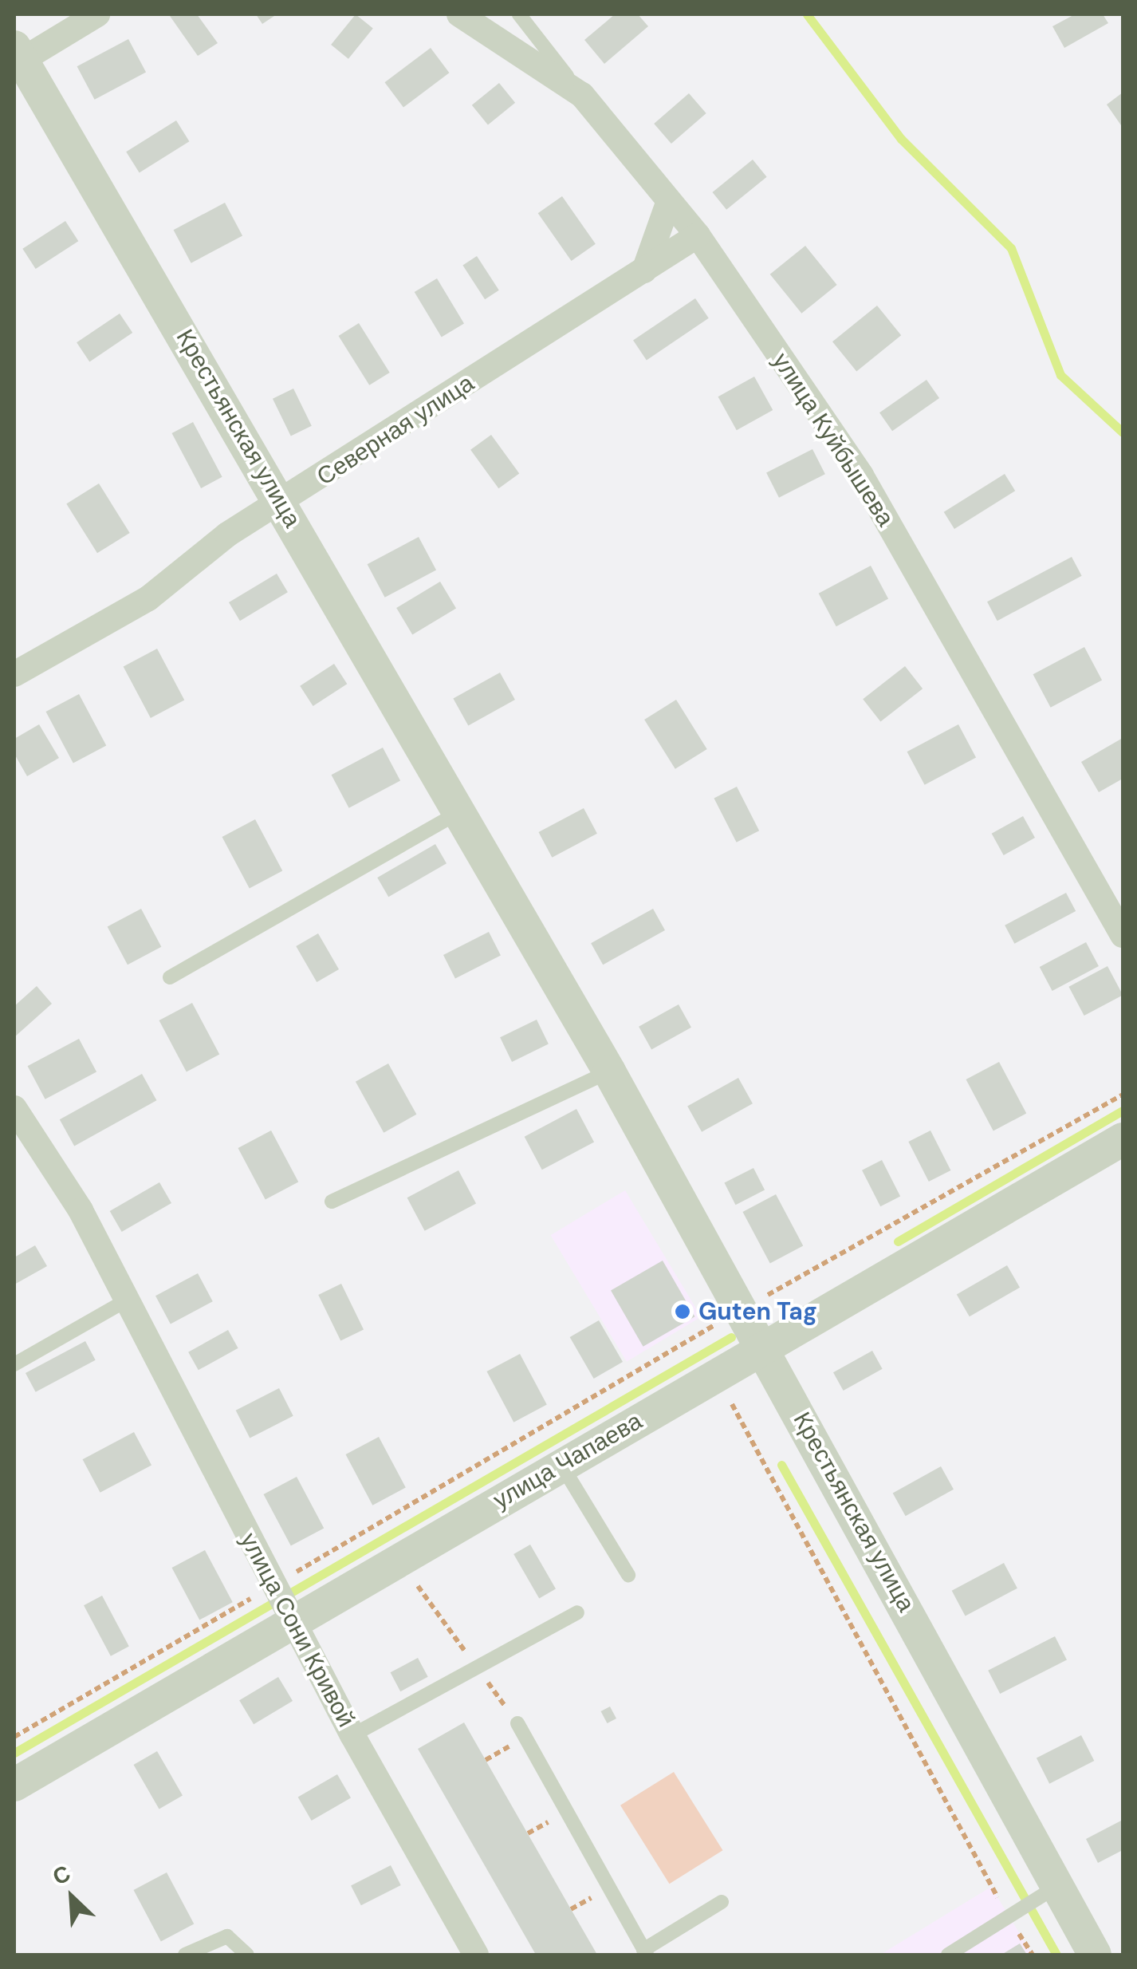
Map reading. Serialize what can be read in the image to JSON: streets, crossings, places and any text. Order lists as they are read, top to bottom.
{
  "streets": {
    "street": [
      "Крестьянская улица",
      "Северная улица",
      "улица Куйбышева",
      "улица Чапаева",
      "улица Сони Кривой"
    ]
  },
  "crossings": [
    ["Крестьянская улица", "Северная улица"],
    ["Крестьянская улица", "улица Чапаева"],
    ["Северная улица", "улица Куйбышева"],
    ["улица Чапаева", "улица Сони Кривой"]
  ],
  "places": ["Guten Tag"],
  "north": "top left"
}
